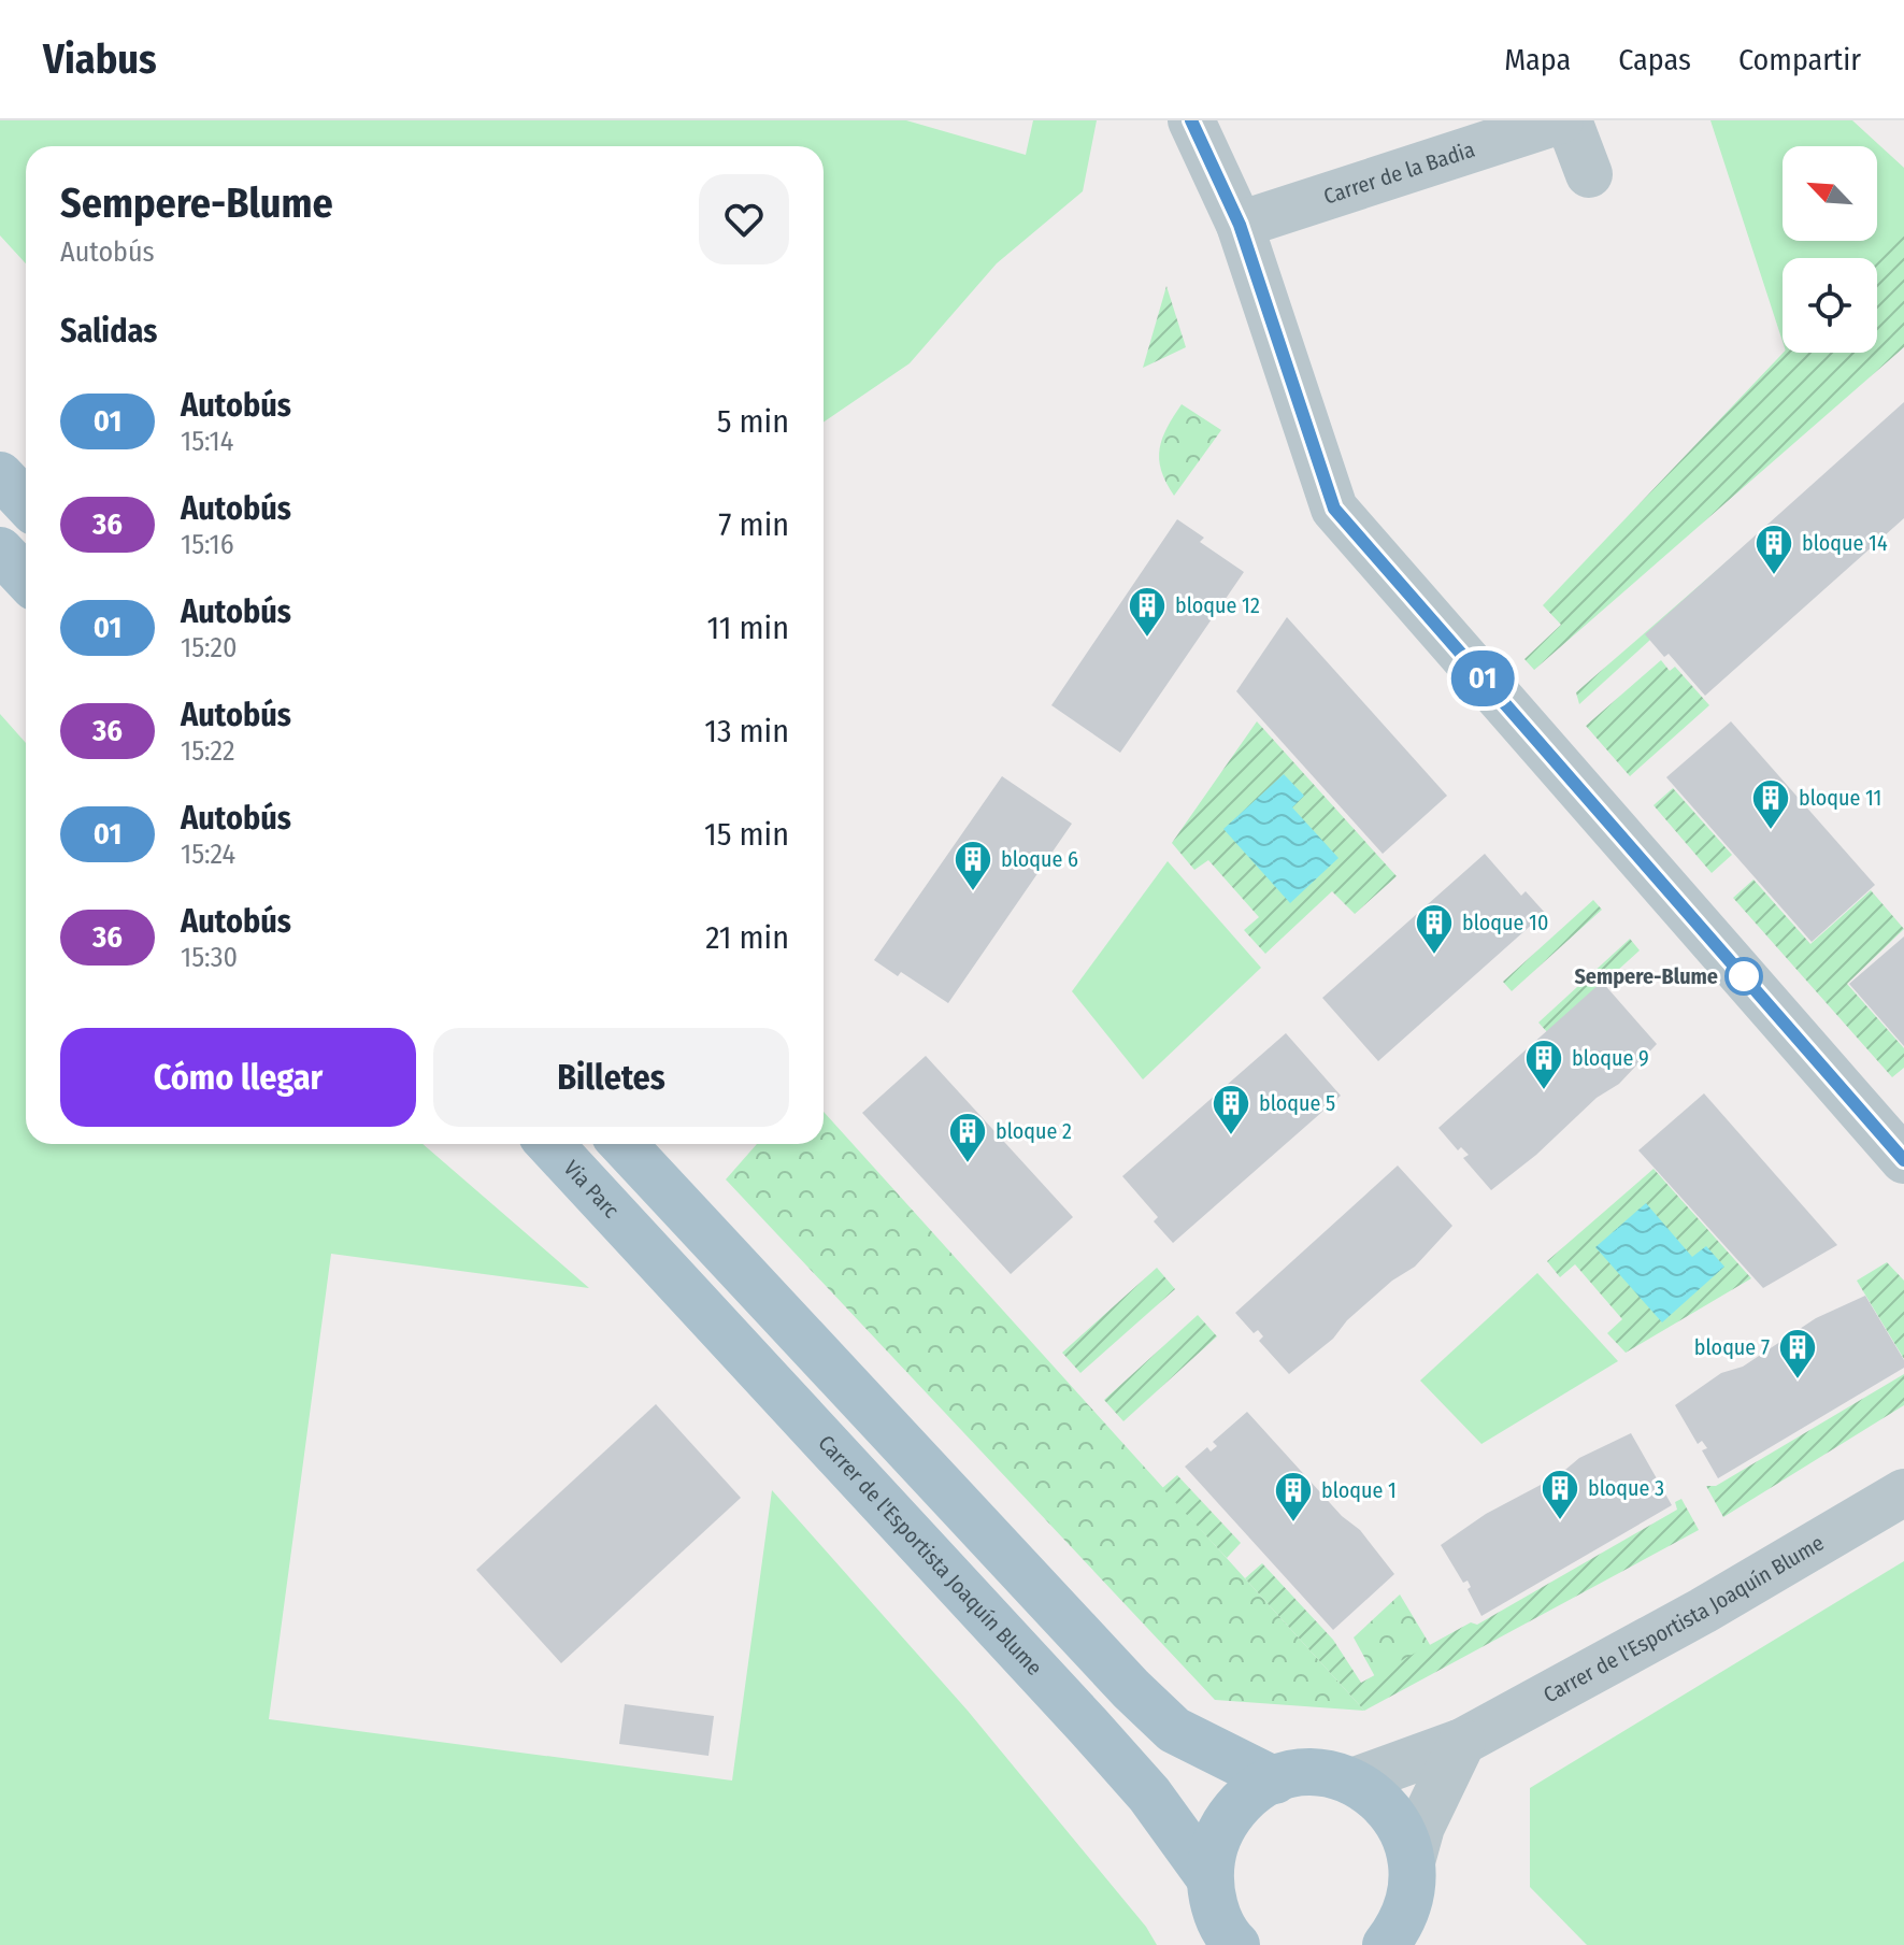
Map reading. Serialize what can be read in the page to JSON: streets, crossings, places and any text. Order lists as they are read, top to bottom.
{
  "streets": {
    "main road": ["Via Parc", "Carrer de l'Esportista Joaquín Blume"],
    "street": ["Carrer de la Badia"]
  },
  "crossings": [
    ["Via Parc", "Carrer de l'Esportista Joaquín Blume"]
  ],
  "places": {
    "building": [
      "bloque 14",
      "bloque 12",
      "bloque 11",
      "bloque 6",
      "bloque 10",
      "bloque 9",
      "bloque 5",
      "bloque 2",
      "bloque 7",
      "bloque 3",
      "bloque 1"
    ],
    "other": ["Sempere-Blume"]
  },
  "lines": ["bus line 01"],
  "north": "top left",
  "page": {
    "header": "Viabus",
    "nav": ["Mapa", "Capas", "Compartir"],
    "on_map": "01",
    "heading": [
      ["Sempere-Blume", "Autobús"],
      "Salidas"
    ],
    "list": [
      {
        "mark": "01",
        "name": "Autobús",
        "note": "15:14",
        "value": "5 min"
      },
      {
        "mark": "36",
        "name": "Autobús",
        "note": "15:16",
        "value": "7 min"
      },
      {
        "mark": "01",
        "name": "Autobús",
        "note": "15:20",
        "value": "11 min"
      },
      {
        "mark": "36",
        "name": "Autobús",
        "note": "15:22",
        "value": "13 min"
      },
      {
        "mark": "01",
        "name": "Autobús",
        "note": "15:24",
        "value": "15 min"
      },
      {
        "mark": "36",
        "name": "Autobús",
        "note": "15:30",
        "value": "21 min"
      }
    ],
    "buttons": ["Cómo llegar", "Billetes"]
  }
}
